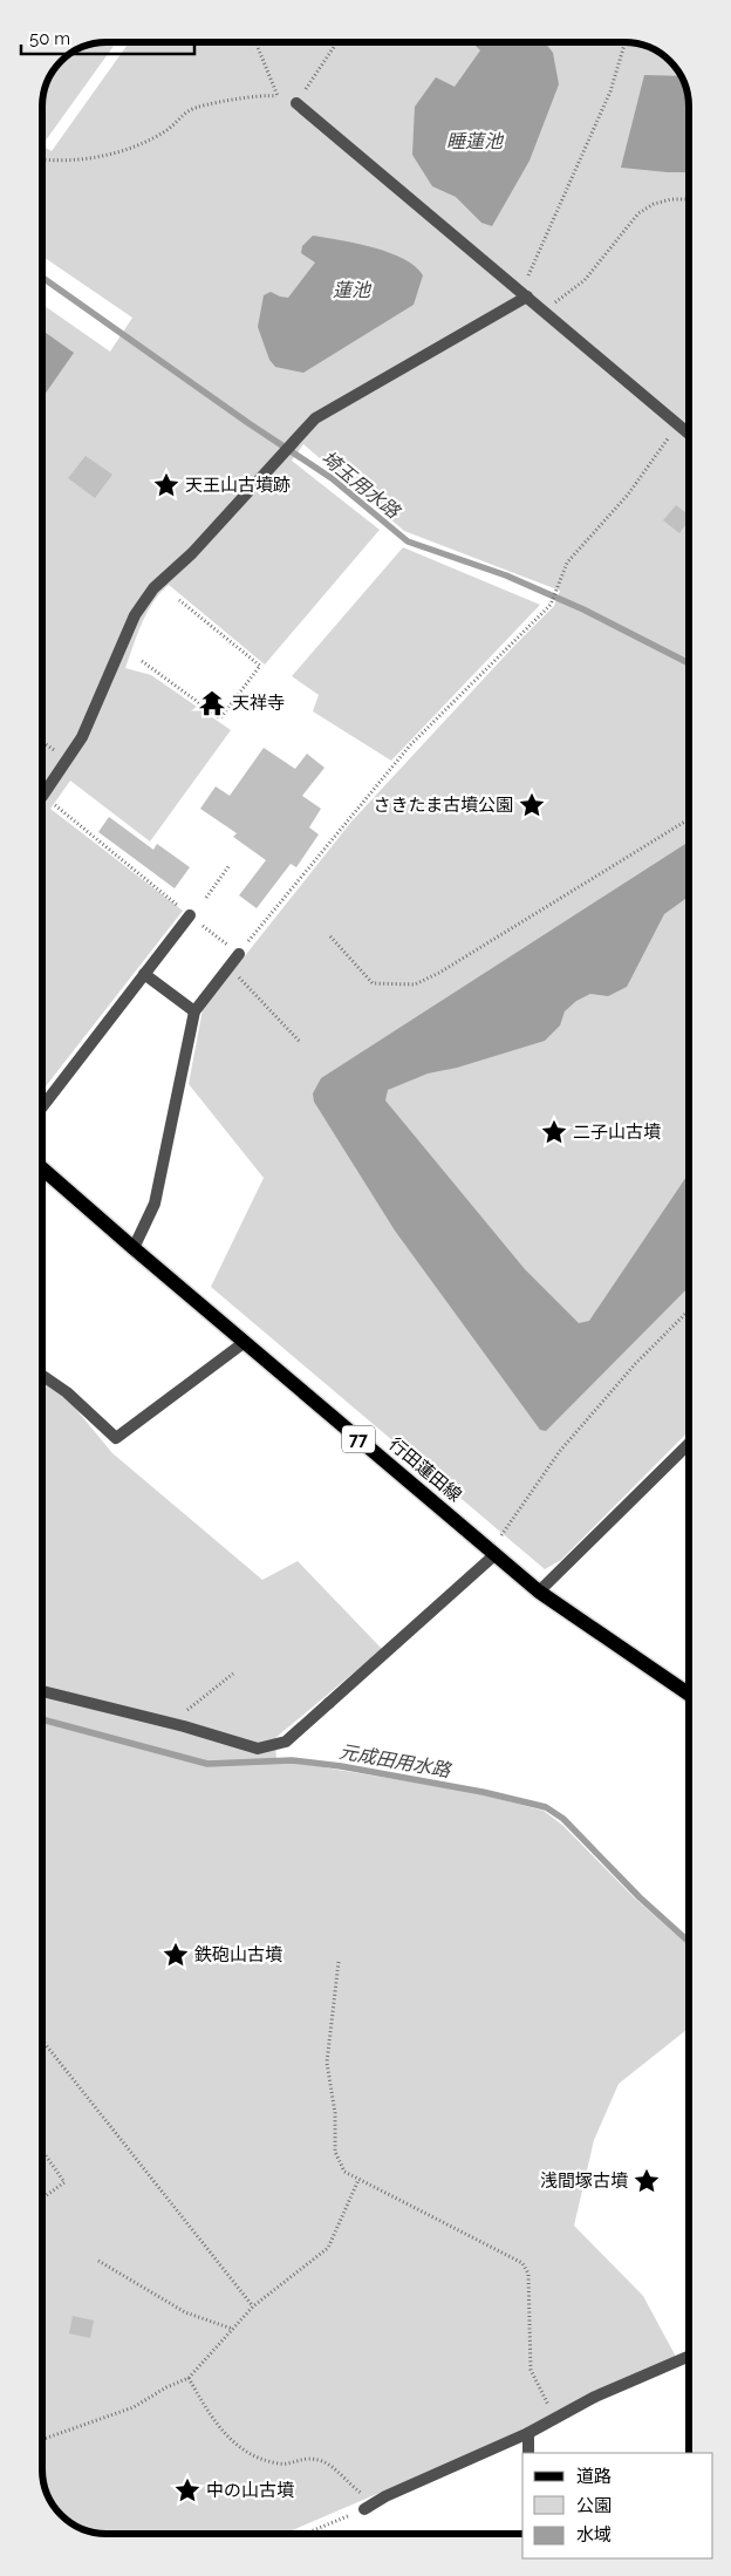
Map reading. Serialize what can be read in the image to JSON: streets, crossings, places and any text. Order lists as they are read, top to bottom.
{
  "streets": {
    "main road": ["77", "行田蓮田線"]
  },
  "water": [
    "睡蓮池",
    "蓮池",
    "埼玉用水路",
    "元成田用水路"
  ],
  "places": {
    "place": [
      "天王山古墳跡",
      "さきたま古墳公園",
      "二子山古墳",
      "鉄砲山古墳",
      "浅間塚古墳",
      "中の山古墳"
    ],
    "temple": ["天祥寺"]
  },
  "legend": ["道路", "公園", "水域"],
  "scale_bar": "50 m"
}
